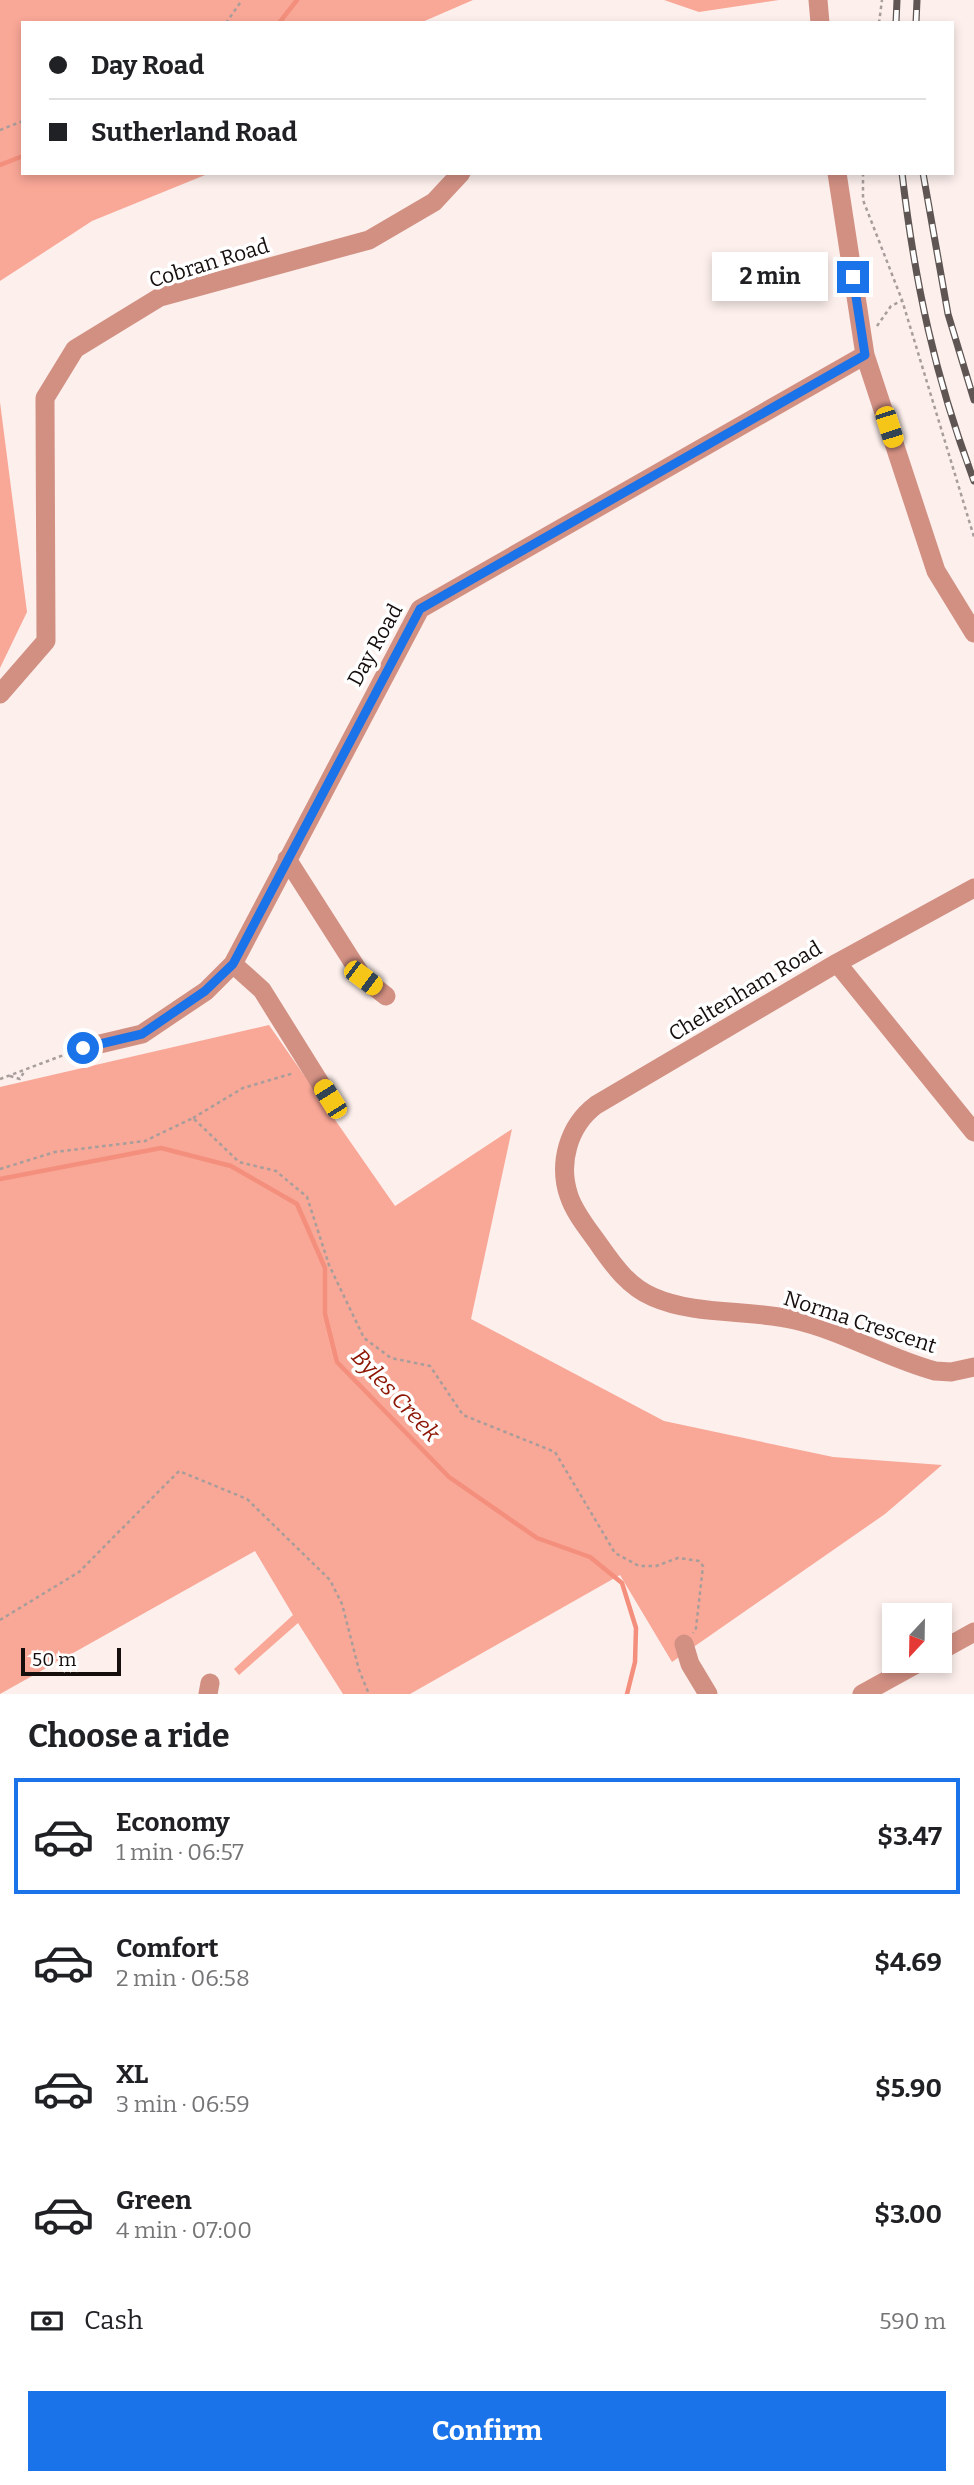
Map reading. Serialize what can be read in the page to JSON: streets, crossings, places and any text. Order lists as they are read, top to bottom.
{
  "streets": {
    "street": [
      "Cobran Road",
      "Day Road",
      "Cheltenham Road",
      "Norma Crescent"
    ]
  },
  "crossings": [
    ["Cheltenham Road", "Norma Crescent"]
  ],
  "water": ["Byles Creek"],
  "scale_bar": "50 m",
  "north": "bottom",
  "page": {
    "banner": ["Day Road", "Sutherland Road"],
    "bubble": "2 min",
    "scale": "50 m",
    "heading": "Choose a ride",
    "list": [
      {
        "name": "Economy",
        "note": "1 min · 06:57",
        "value": "$3.47"
      },
      {
        "name": "Comfort",
        "note": "2 min · 06:58",
        "value": "$4.69"
      },
      {
        "name": "XL",
        "note": "3 min · 06:59",
        "value": "$5.90"
      },
      {
        "name": "Green",
        "note": "4 min · 07:00",
        "value": "$3.00"
      }
    ],
    "pay": ["Cash", "590 m"],
    "buttons": "Confirm"
  }
}
